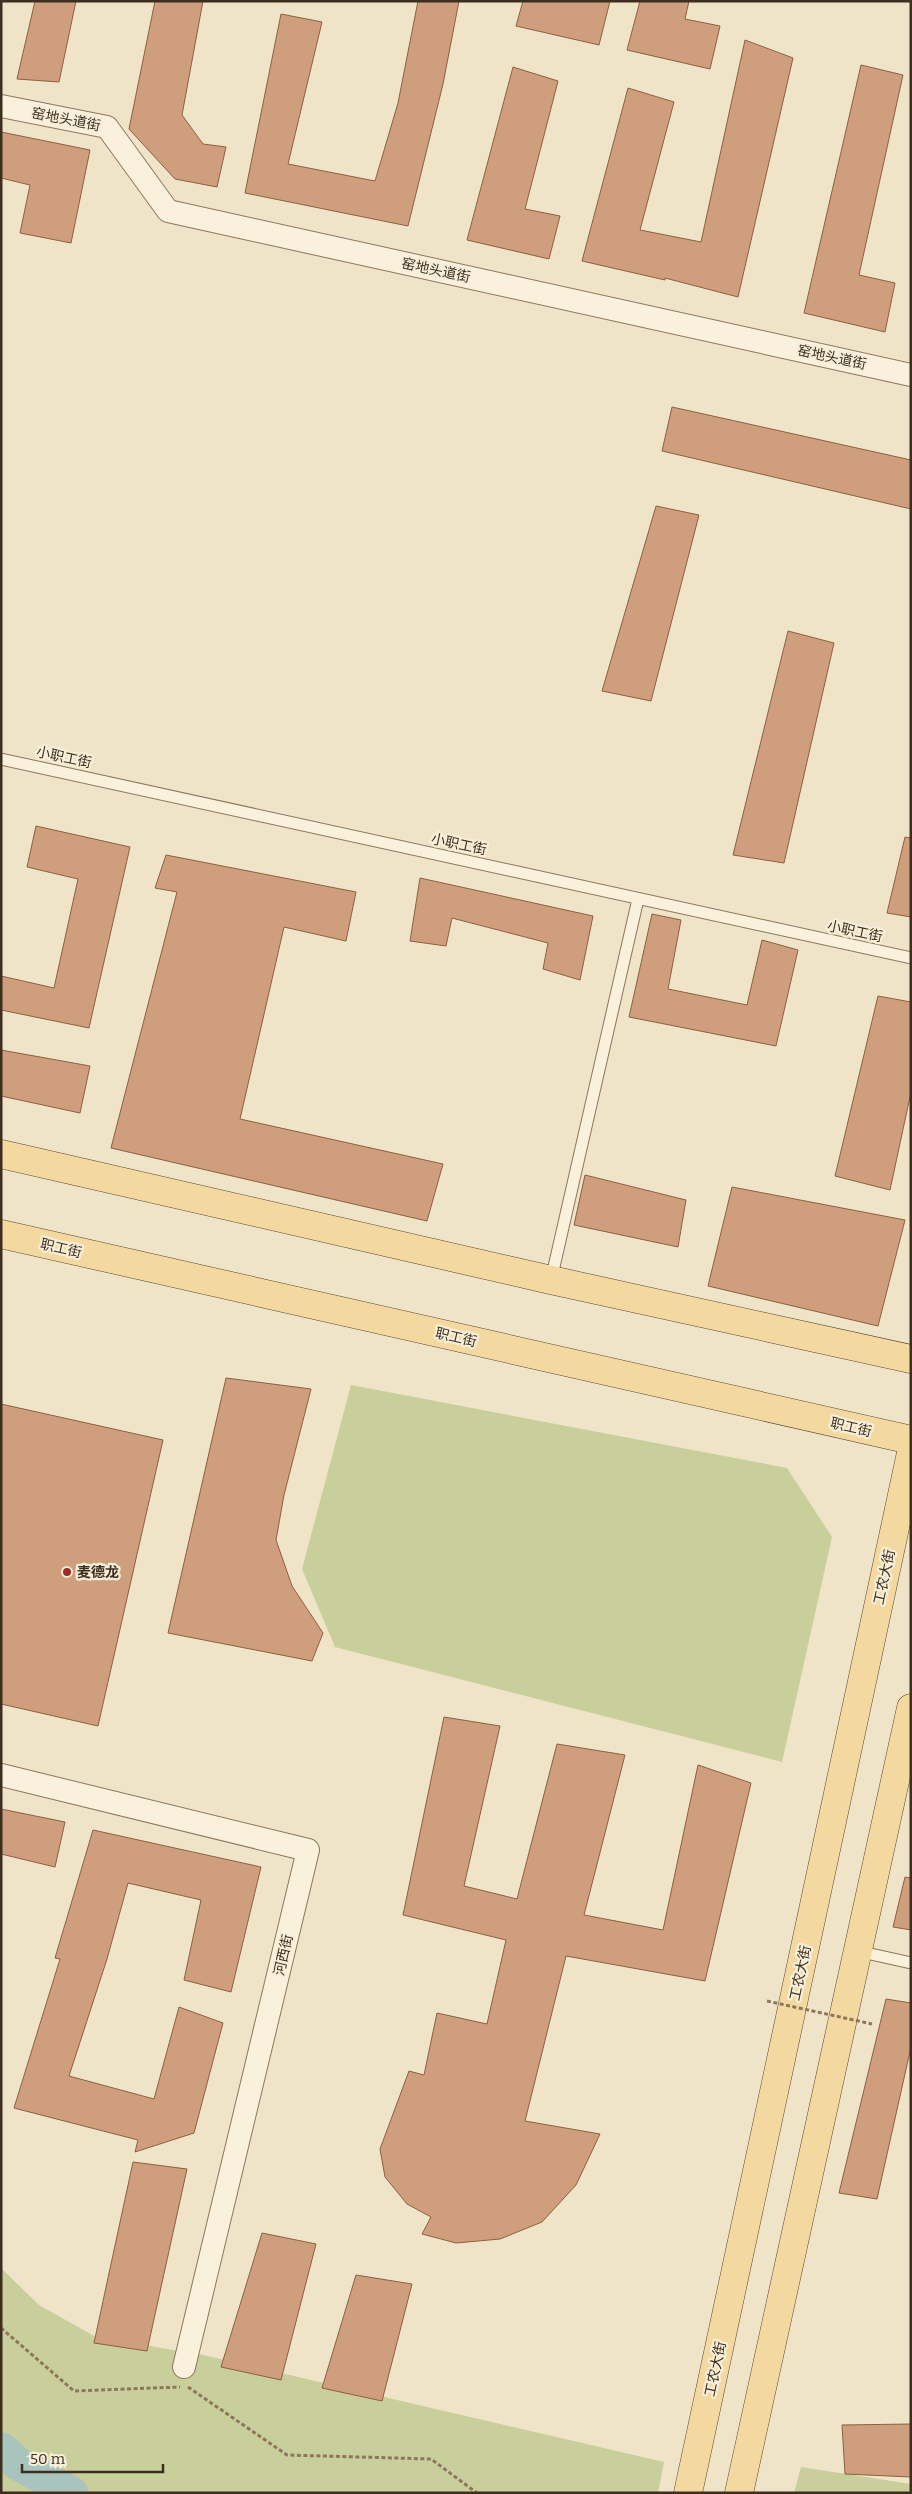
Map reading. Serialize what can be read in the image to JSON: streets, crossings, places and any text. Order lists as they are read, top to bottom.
{
  "streets": {
    "main road": ["职工街", "工农大街"],
    "street": ["窑地头道街", "河西街"],
    "lane": ["小职工街"]
  },
  "places": ["麦德龙"],
  "scale_bar": "50 m"
}
